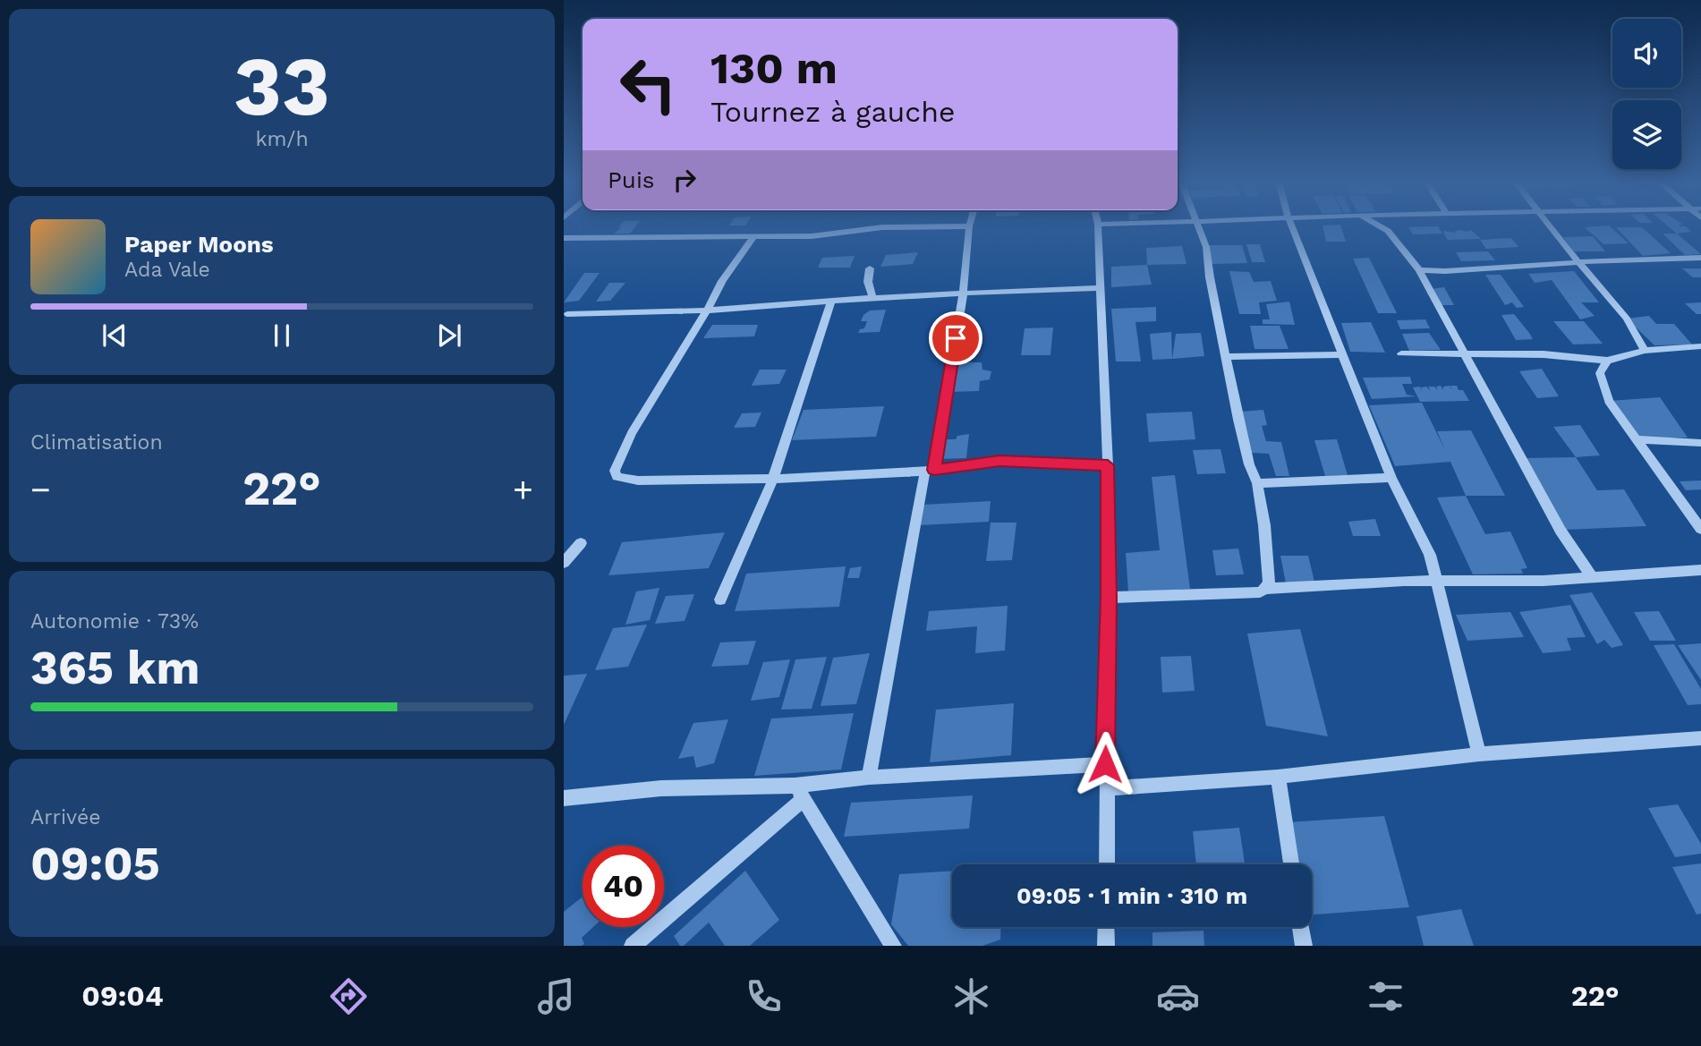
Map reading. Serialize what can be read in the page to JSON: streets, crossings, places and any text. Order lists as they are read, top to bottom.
{
  "page": {
    "tile": [
      ["33", "km/h"],
      "Climatisation",
      ["Autonomie · 73%", "365 km"],
      ["Arrivée", "09:05"]
    ],
    "turn": ["130 m", "Tournez à gauche"],
    "then": "Puis",
    "song": ["Paper Moons", "Ada Vale"],
    "heat": ["−", "22°", "+"],
    "limit": "40",
    "trip": "09:05 · 1 min · 310 m",
    "tabs": ["09:04", "22°"]
  }
}
